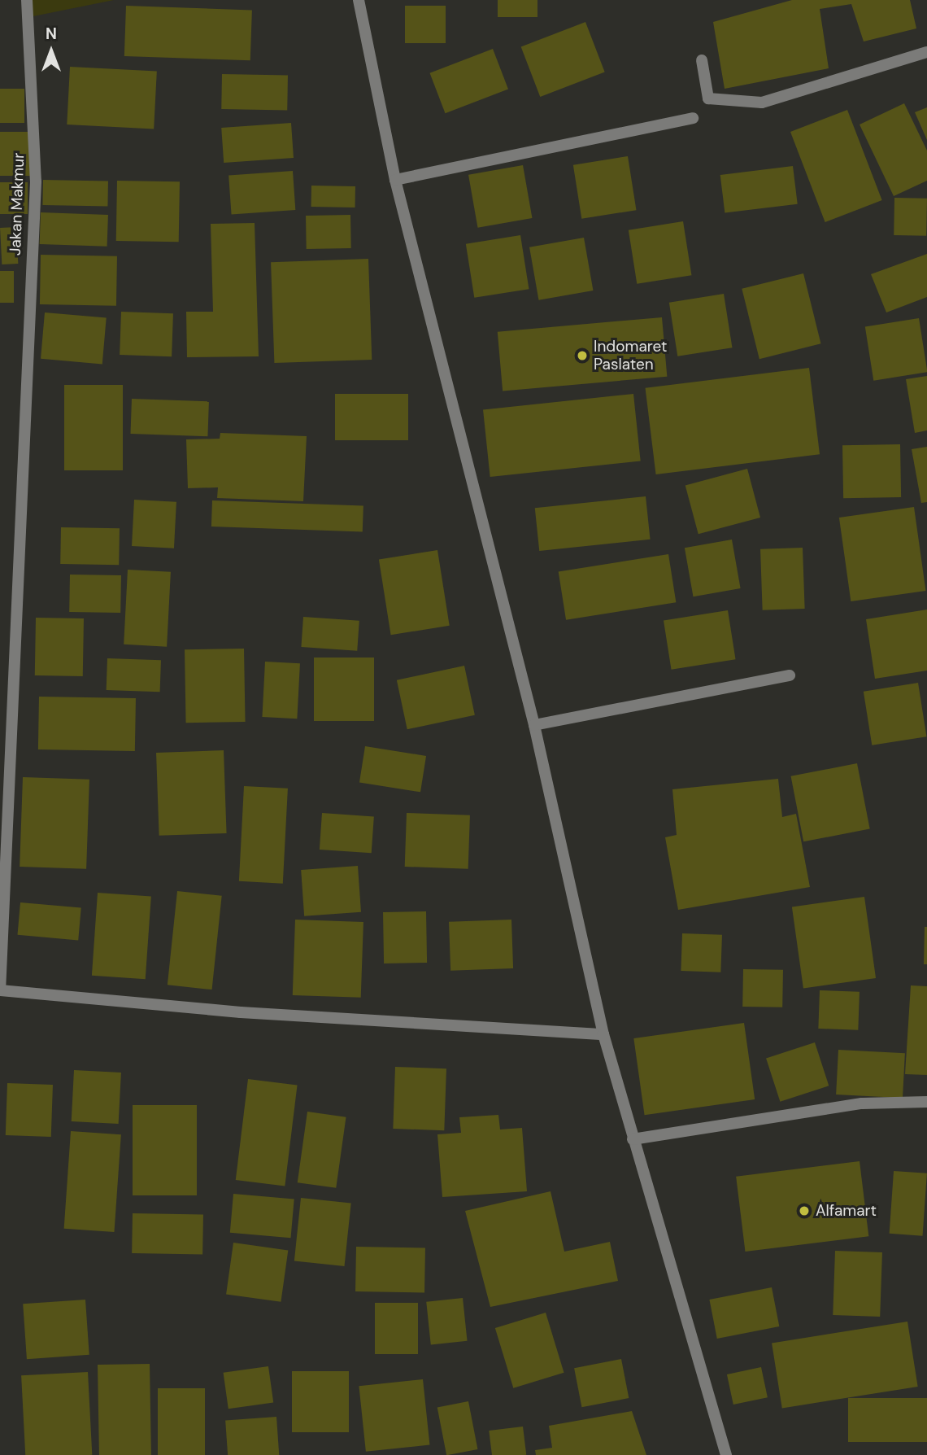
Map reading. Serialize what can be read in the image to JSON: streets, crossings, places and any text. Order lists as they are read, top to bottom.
{
  "streets": {
    "street": ["Jakan Makmur"]
  },
  "places": ["Indomaret Paslaten", "Alfamart"],
  "north": "top"
}
